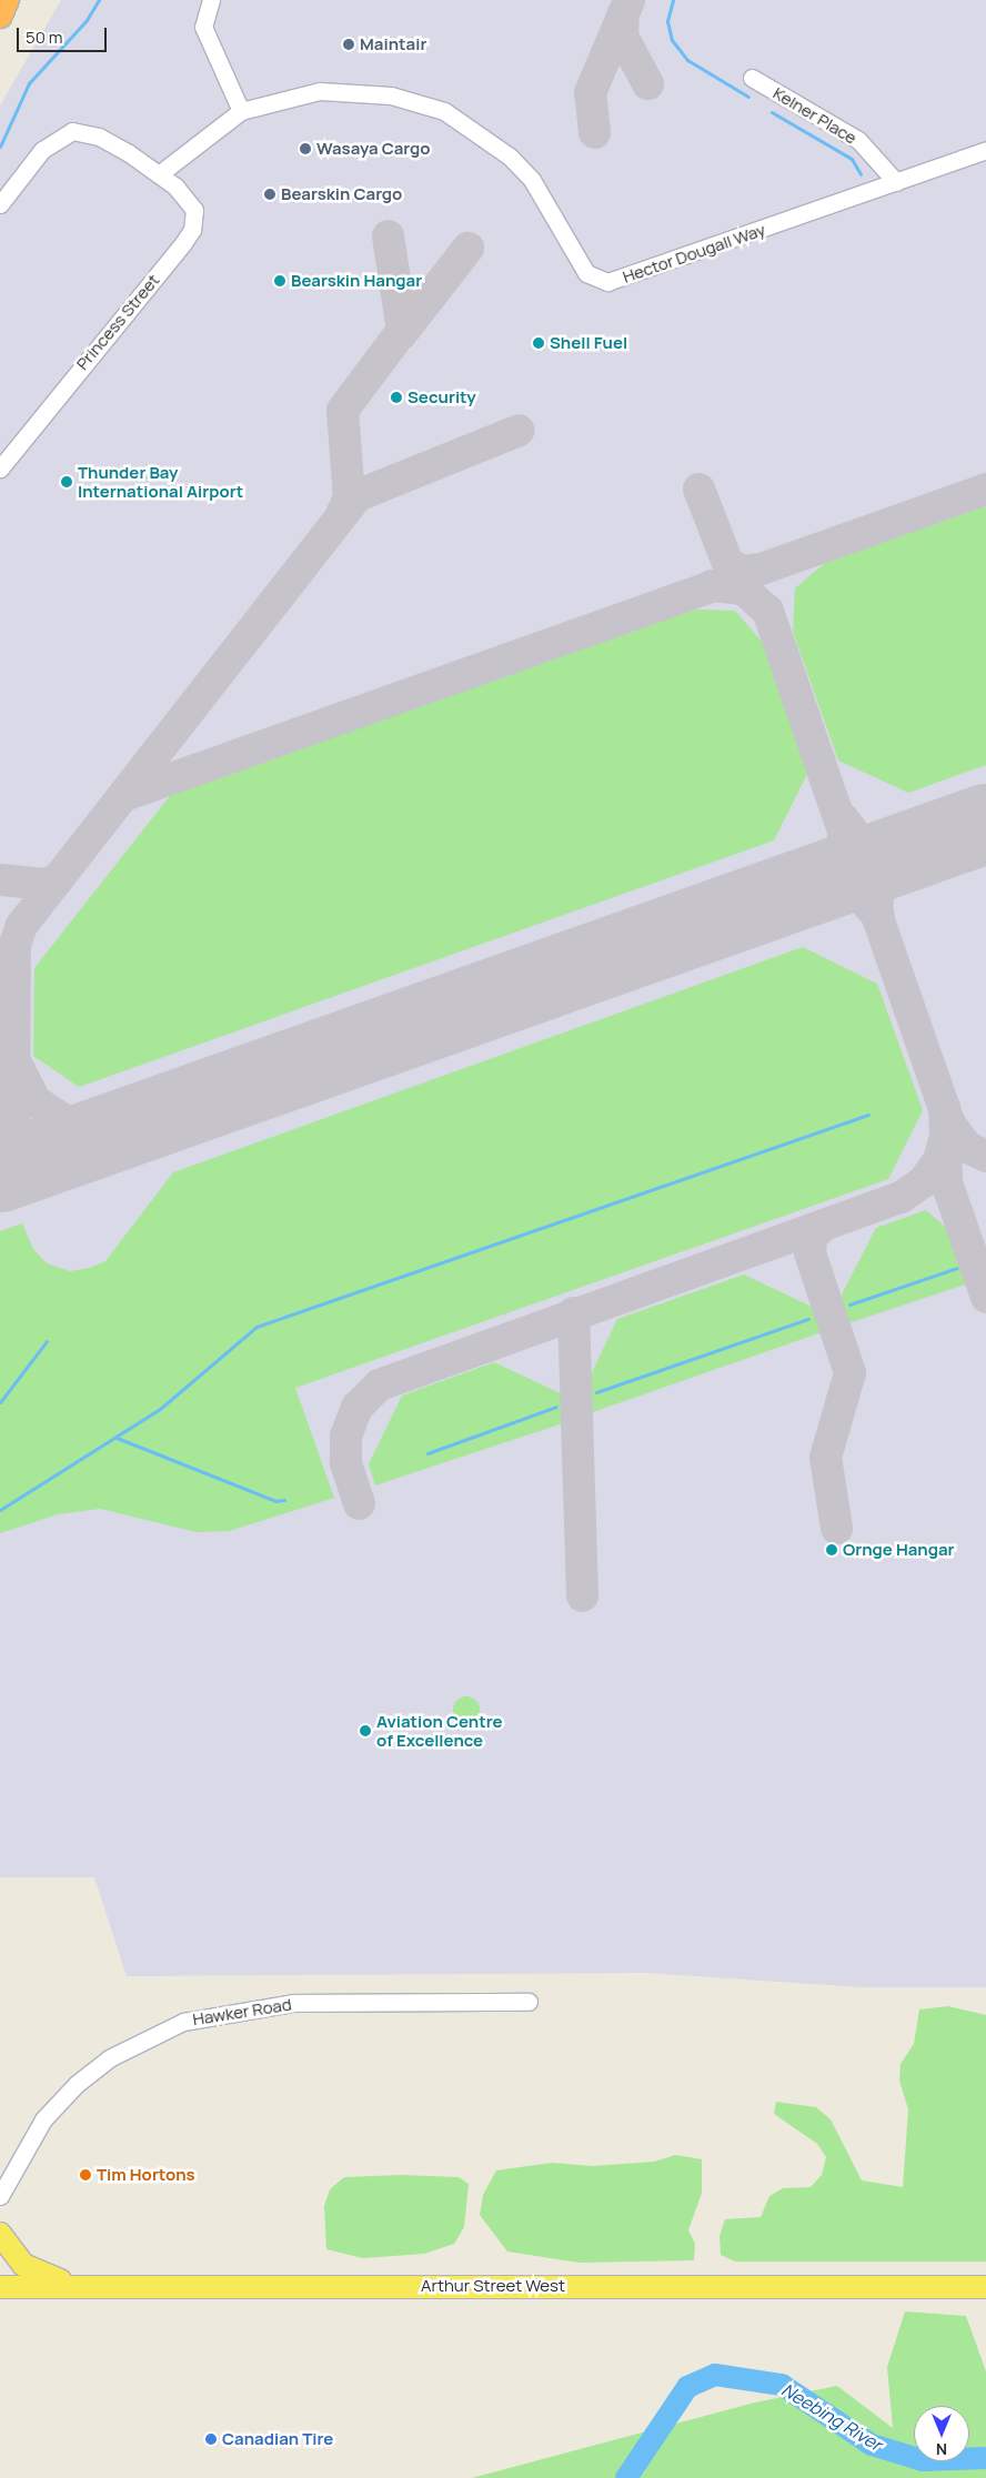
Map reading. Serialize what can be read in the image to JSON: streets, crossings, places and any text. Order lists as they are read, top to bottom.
{
  "streets": {
    "main road": ["Arthur Street West"],
    "street": [
      "Kelner Place",
      "Hector Dougall Way",
      "Princess Street",
      "Hawker Road"
    ]
  },
  "crossings": [
    ["Kelner Place", "Hector Dougall Way"]
  ],
  "water": ["Neebing River"],
  "places": [
    "Maintair",
    "Wasaya Cargo",
    "Bearskin Cargo",
    "Bearskin Hangar",
    "Shell Fuel",
    "Security",
    "Thunder Bay International Airport",
    "Ornge Hangar",
    "Aviation Centre of Excellence",
    "Tim Hortons",
    "Canadian Tire"
  ],
  "scale_bar": "50 m",
  "north": "bottom"
}
